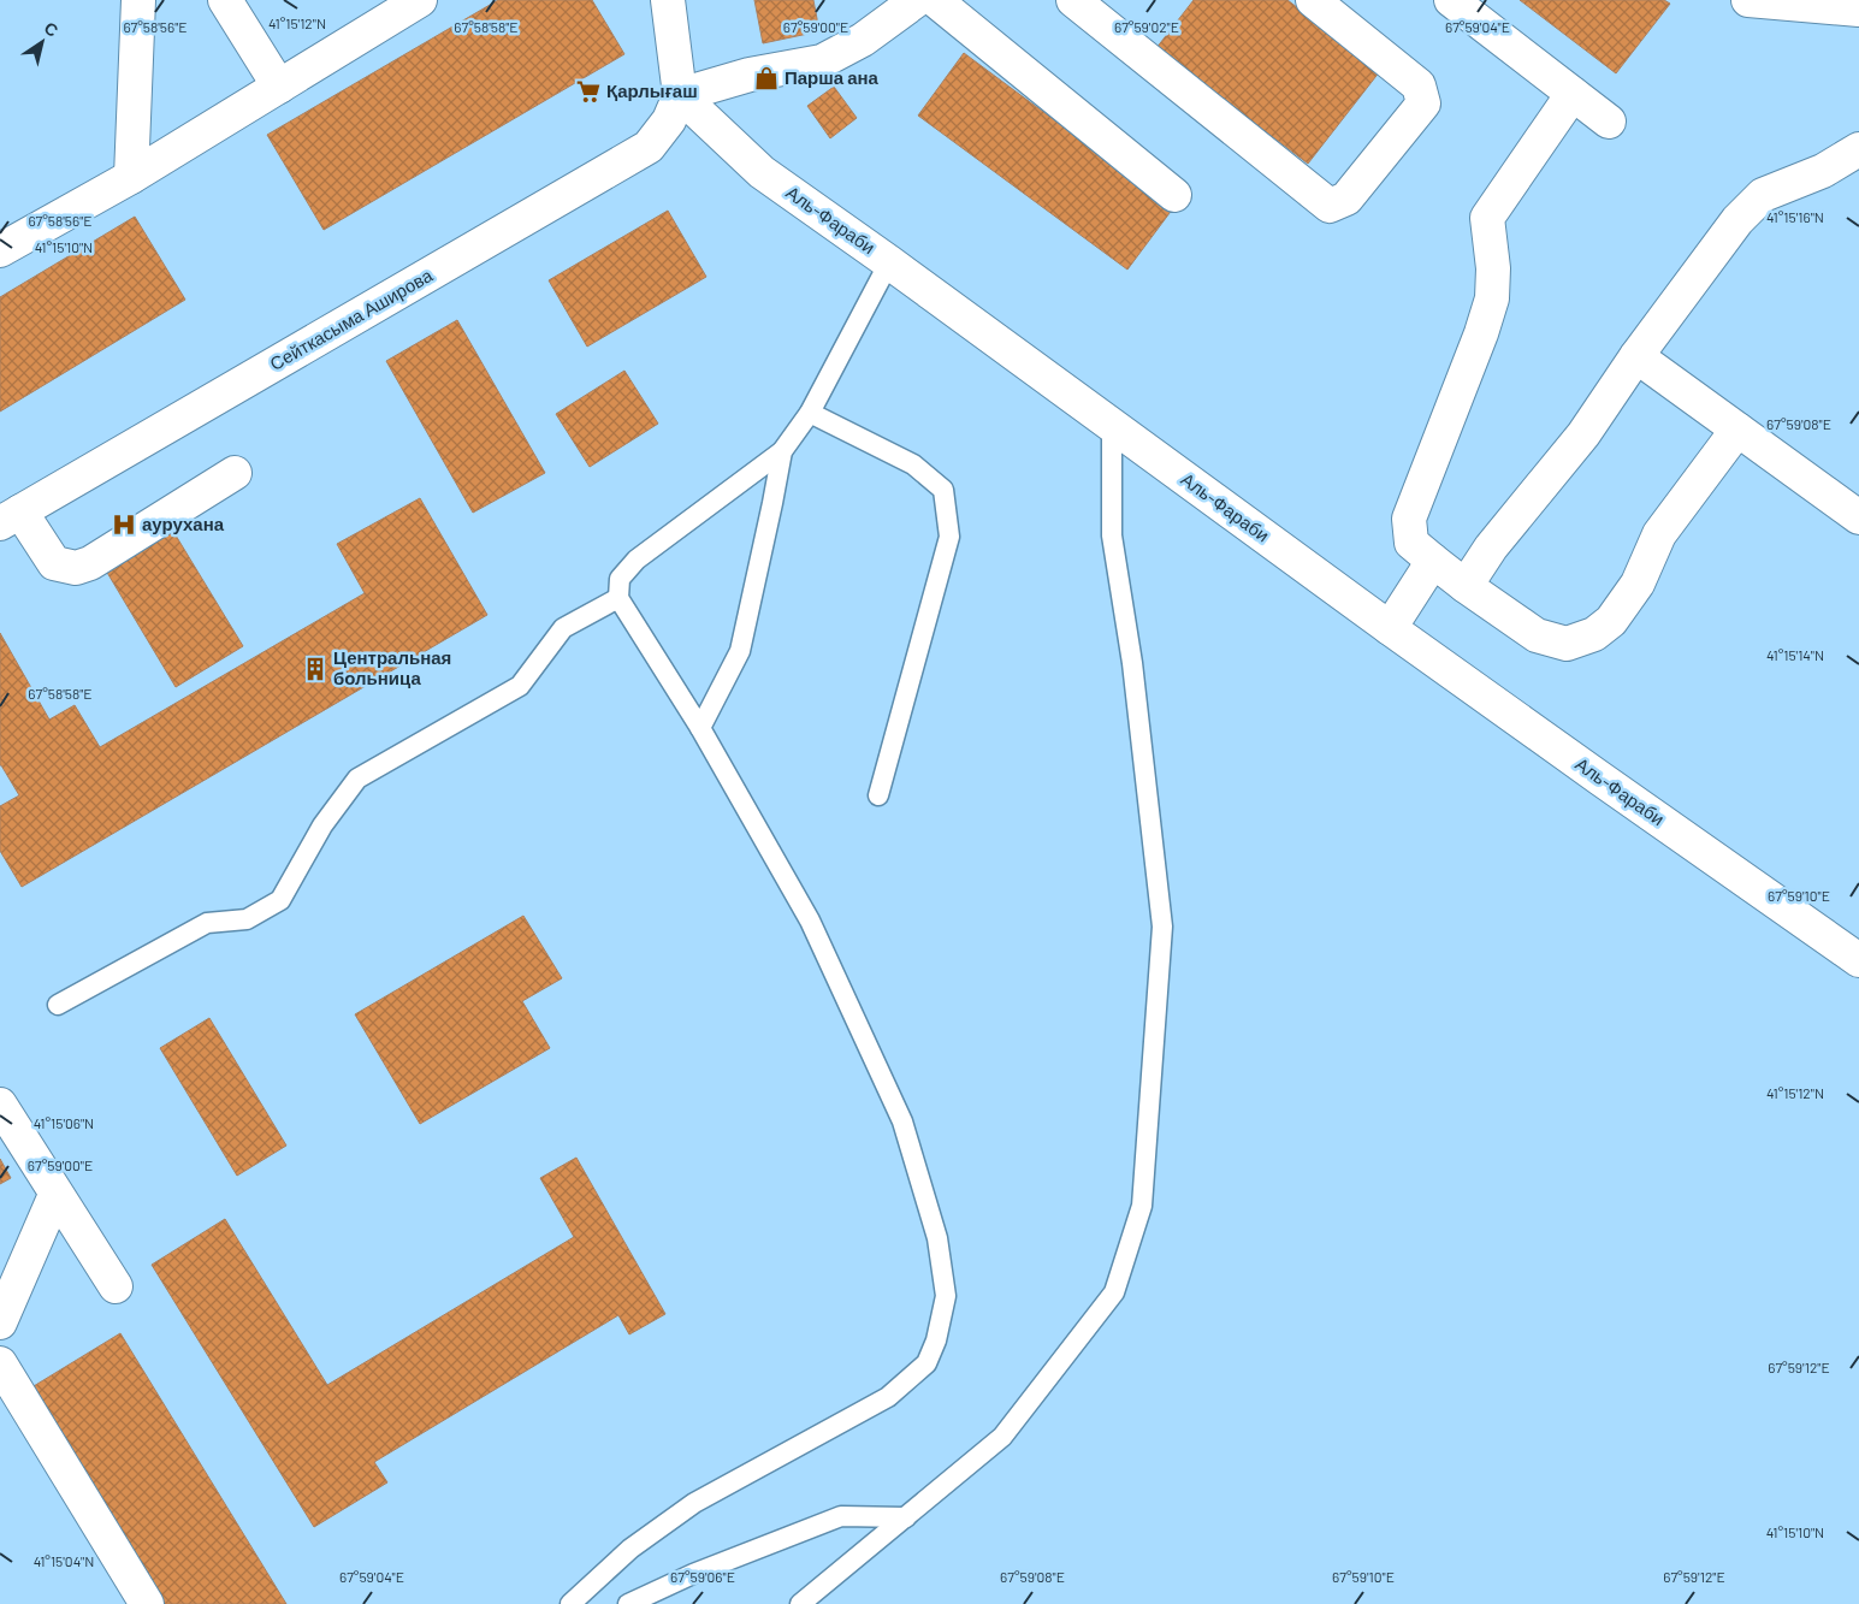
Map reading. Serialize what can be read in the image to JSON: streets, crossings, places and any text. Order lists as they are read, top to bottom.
{
  "streets": {
    "street": ["Аль-Фараби", "Сейткасыма Аширова"]
  },
  "crossings": [
    ["Аль-Фараби", "Сейткасыма Аширова"]
  ],
  "places": {
    "shop": ["Парша ана"],
    "supermarket": ["Қарлығаш"],
    "hospital": ["аурухана"],
    "building": ["Центральная больница"]
  },
  "north": "top right",
  "coordinates": [
    "41°15'12\"N",
    "67°58'56\"E",
    "67°58'58\"E",
    "67°59'00\"E",
    "67°59'02\"E",
    "67°59'04\"E",
    "41°15'16\"N",
    "41°15'10\"N",
    "67°59'08\"E",
    "41°15'14\"N",
    "67°59'10\"E",
    "41°15'06\"N",
    "67°59'12\"E",
    "41°15'04\"N",
    "67°59'06\"E"
  ]
}
